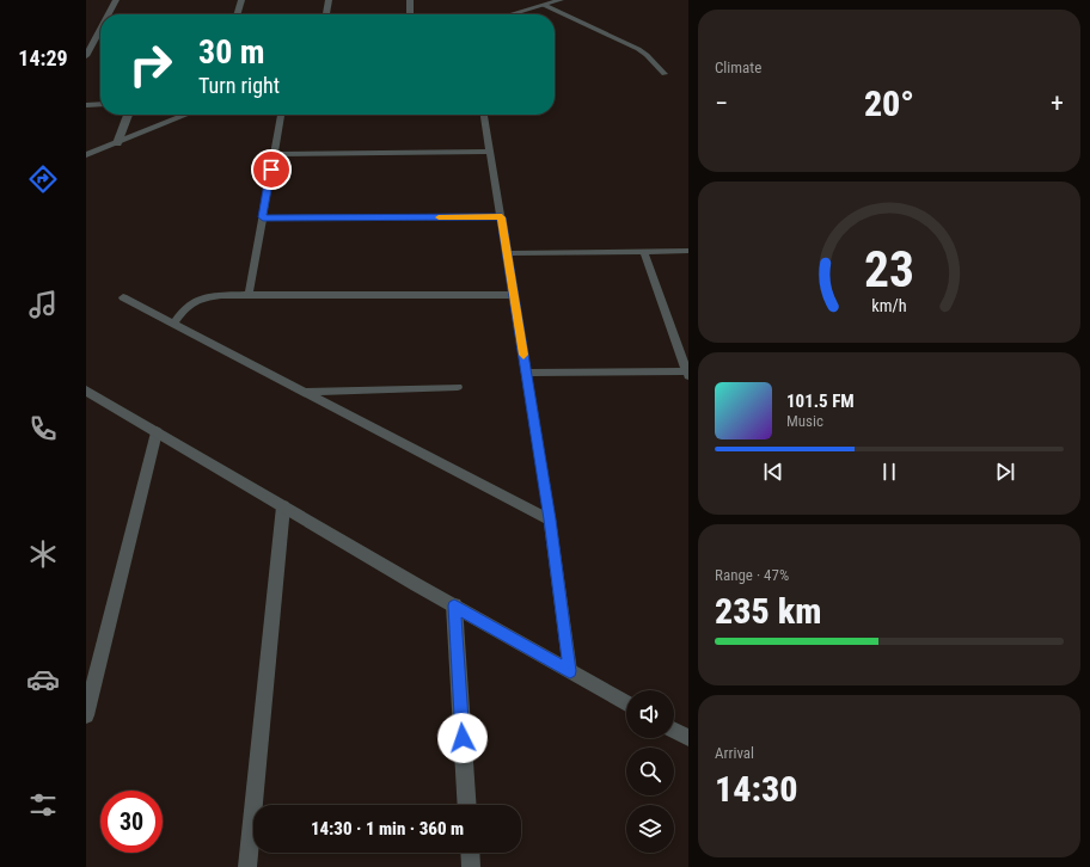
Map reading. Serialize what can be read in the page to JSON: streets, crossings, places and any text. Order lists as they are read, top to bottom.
{
  "page": {
    "tabs": "14:29",
    "tile": [
      "Climate",
      ["Range · 47%", "235 km"],
      ["Arrival", "14:30"]
    ],
    "turn": ["30 m", "Turn right"],
    "heat": ["−", "20°", "+"],
    "song": ["101.5 FM", "Music"],
    "limit": "30",
    "trip": "14:30 · 1 min · 360 m",
    "gauge": ["23", "km/h"]
  }
}
